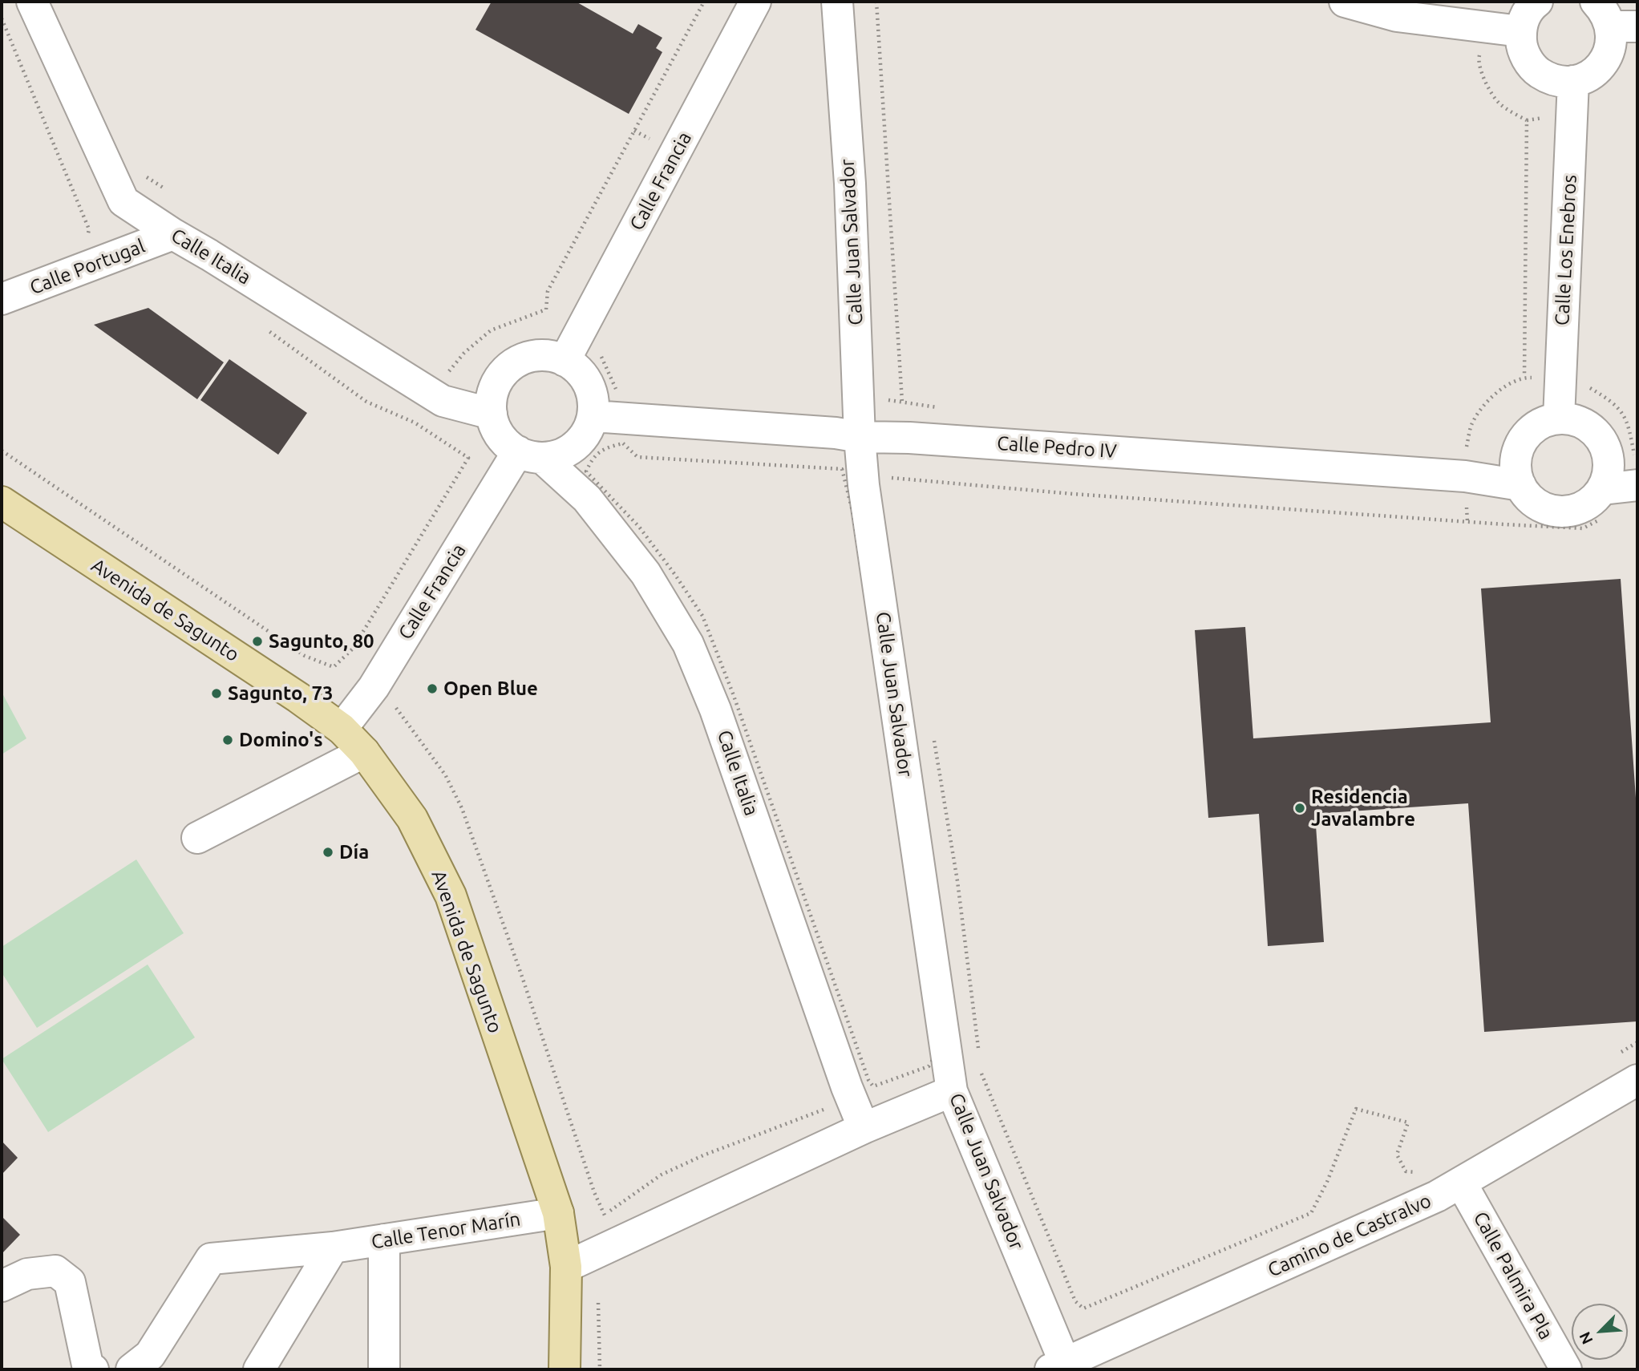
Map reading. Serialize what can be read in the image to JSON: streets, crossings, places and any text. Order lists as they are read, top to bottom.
{
  "streets": {
    "main road": ["Avenida de Sagunto"],
    "street": [
      "Calle Francia",
      "Calle Juan Salvador",
      "Calle Los Enebros",
      "Calle Italia",
      "Calle Portugal",
      "Calle Pedro IV",
      "Calle Tenor Marín",
      "Camino de Castralvo",
      "Calle Palmira Pla"
    ]
  },
  "crossings": [
    ["Calle Francia", "Calle Italia"],
    ["Calle Francia", "Calle Pedro IV"],
    ["Calle Francia", "Avenida de Sagunto"],
    ["Calle Juan Salvador", "Calle Pedro IV"],
    ["Calle Juan Salvador", "Camino de Castralvo"],
    ["Calle Los Enebros", "Calle Pedro IV"],
    ["Calle Italia", "Calle Portugal"],
    ["Calle Italia", "Calle Pedro IV"],
    ["Avenida de Sagunto", "Calle Tenor Marín"],
    ["Camino de Castralvo", "Calle Palmira Pla"]
  ],
  "places": [
    "Sagunto, 80",
    "Open Blue",
    "Sagunto, 73",
    "Domino's",
    "Residencia Javalambre",
    "Día"
  ],
  "north": "bottom left"
}
